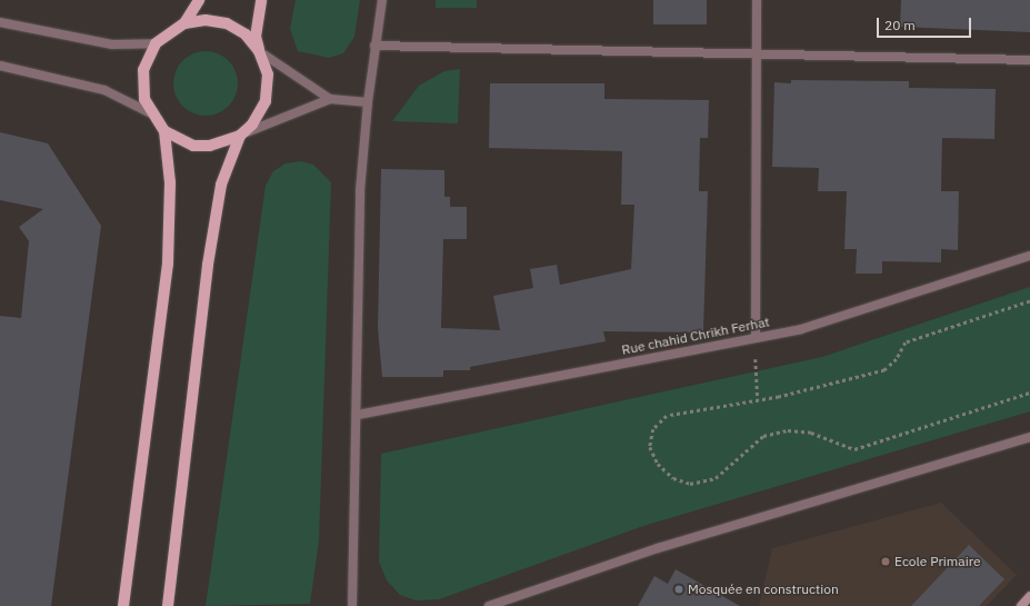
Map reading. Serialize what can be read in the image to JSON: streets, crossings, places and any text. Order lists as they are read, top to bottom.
{
  "streets": {
    "street": ["Rue chahid Chrikh Ferhat"]
  },
  "places": ["Ecole Primaire", "Mosquée en construction"],
  "scale_bar": "20 m"
}
